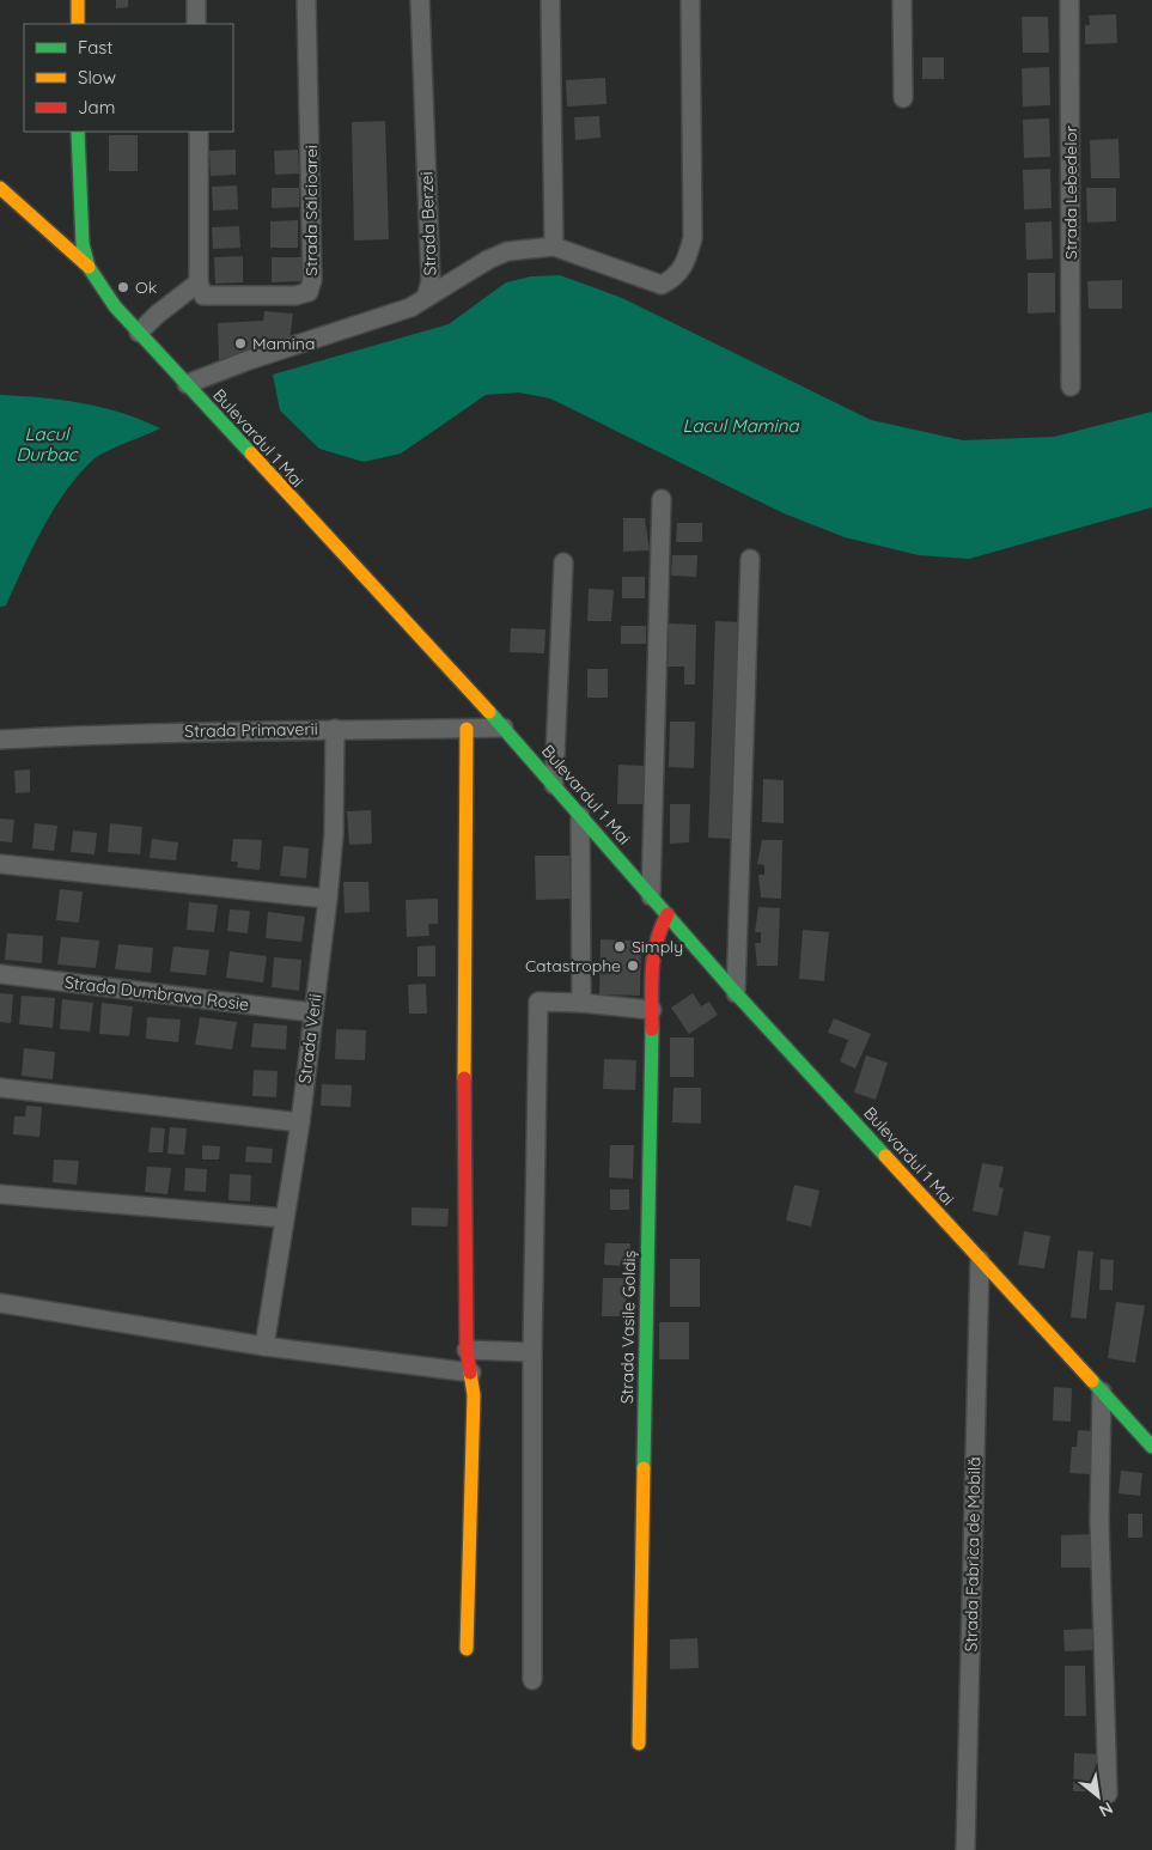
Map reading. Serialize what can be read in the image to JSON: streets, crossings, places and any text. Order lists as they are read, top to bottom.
{
  "streets": {
    "street": [
      "Strada Lebedelor",
      "Strada Sălcioarei",
      "Strada Berzei",
      "Bulevardul 1 Mai",
      "Strada Primaverii",
      "Strada Dumbrava Rosie",
      "Strada Verii",
      "Strada Vasile Goldiș",
      "Strada Fabrica de Mobilă"
    ]
  },
  "crossings": [
    ["Strada Berzei", "Bulevardul 1 Mai"],
    ["Bulevardul 1 Mai", "Strada Primaverii"],
    ["Bulevardul 1 Mai", "Strada Vasile Goldiș"],
    ["Bulevardul 1 Mai", "Strada Fabrica de Mobilă"],
    ["Strada Primaverii", "Strada Verii"],
    ["Strada Dumbrava Rosie", "Strada Verii"]
  ],
  "water": ["Lacul Mamina", "Lacul Durbac"],
  "places": [
    "Ok",
    "Mamina",
    "Simply",
    "Catastrophe"
  ],
  "legend": ["Fast", "Slow", "Jam"],
  "north": "bottom right"
}
